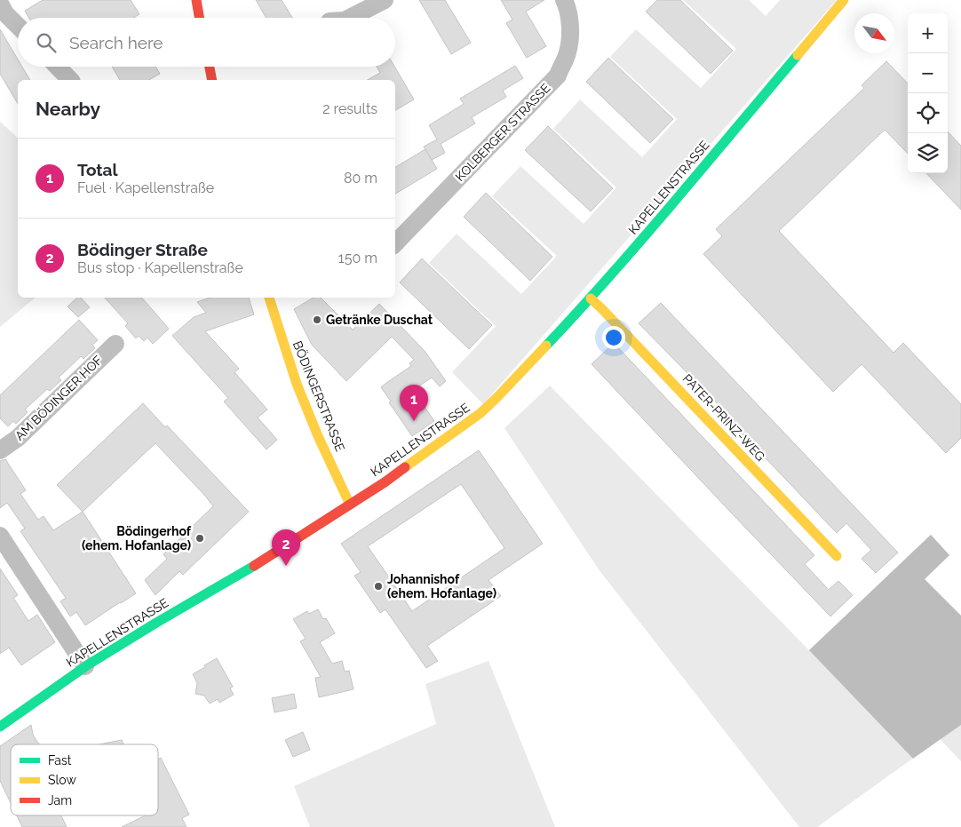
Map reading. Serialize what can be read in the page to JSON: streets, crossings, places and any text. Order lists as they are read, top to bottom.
{
  "streets": {
    "main road": ["KAPELLENSTRASSE", "BÖDINGERSTRASSE", "PATER-PRINZ-WEG"],
    "street": ["KOLBERGER STRASSE", "AM BÖDINGER HOF"]
  },
  "crossings": [
    ["KAPELLENSTRASSE", "BÖDINGERSTRASSE"],
    ["KAPELLENSTRASSE", "PATER-PRINZ-WEG"]
  ],
  "places": ["Getränke Duschat", "Bödingerhof (ehem. Hofanlage)", "Johannishof (ehem. Hofanlage)"],
  "legend": ["Fast", "Slow", "Jam"],
  "north": "bottom right",
  "page": {
    "map_buttons": ["+", "−"],
    "search": "Search here",
    "heading": ["Nearby", "2 results"],
    "list": [
      {
        "mark": "1",
        "name": "Total",
        "note": "Fuel · Kapellenstraße",
        "value": "80 m"
      },
      {
        "mark": "2",
        "name": "Bödinger Straße",
        "note": "Bus stop · Kapellenstraße",
        "value": "150 m"
      }
    ],
    "pins": ["1", "2"]
  }
}
